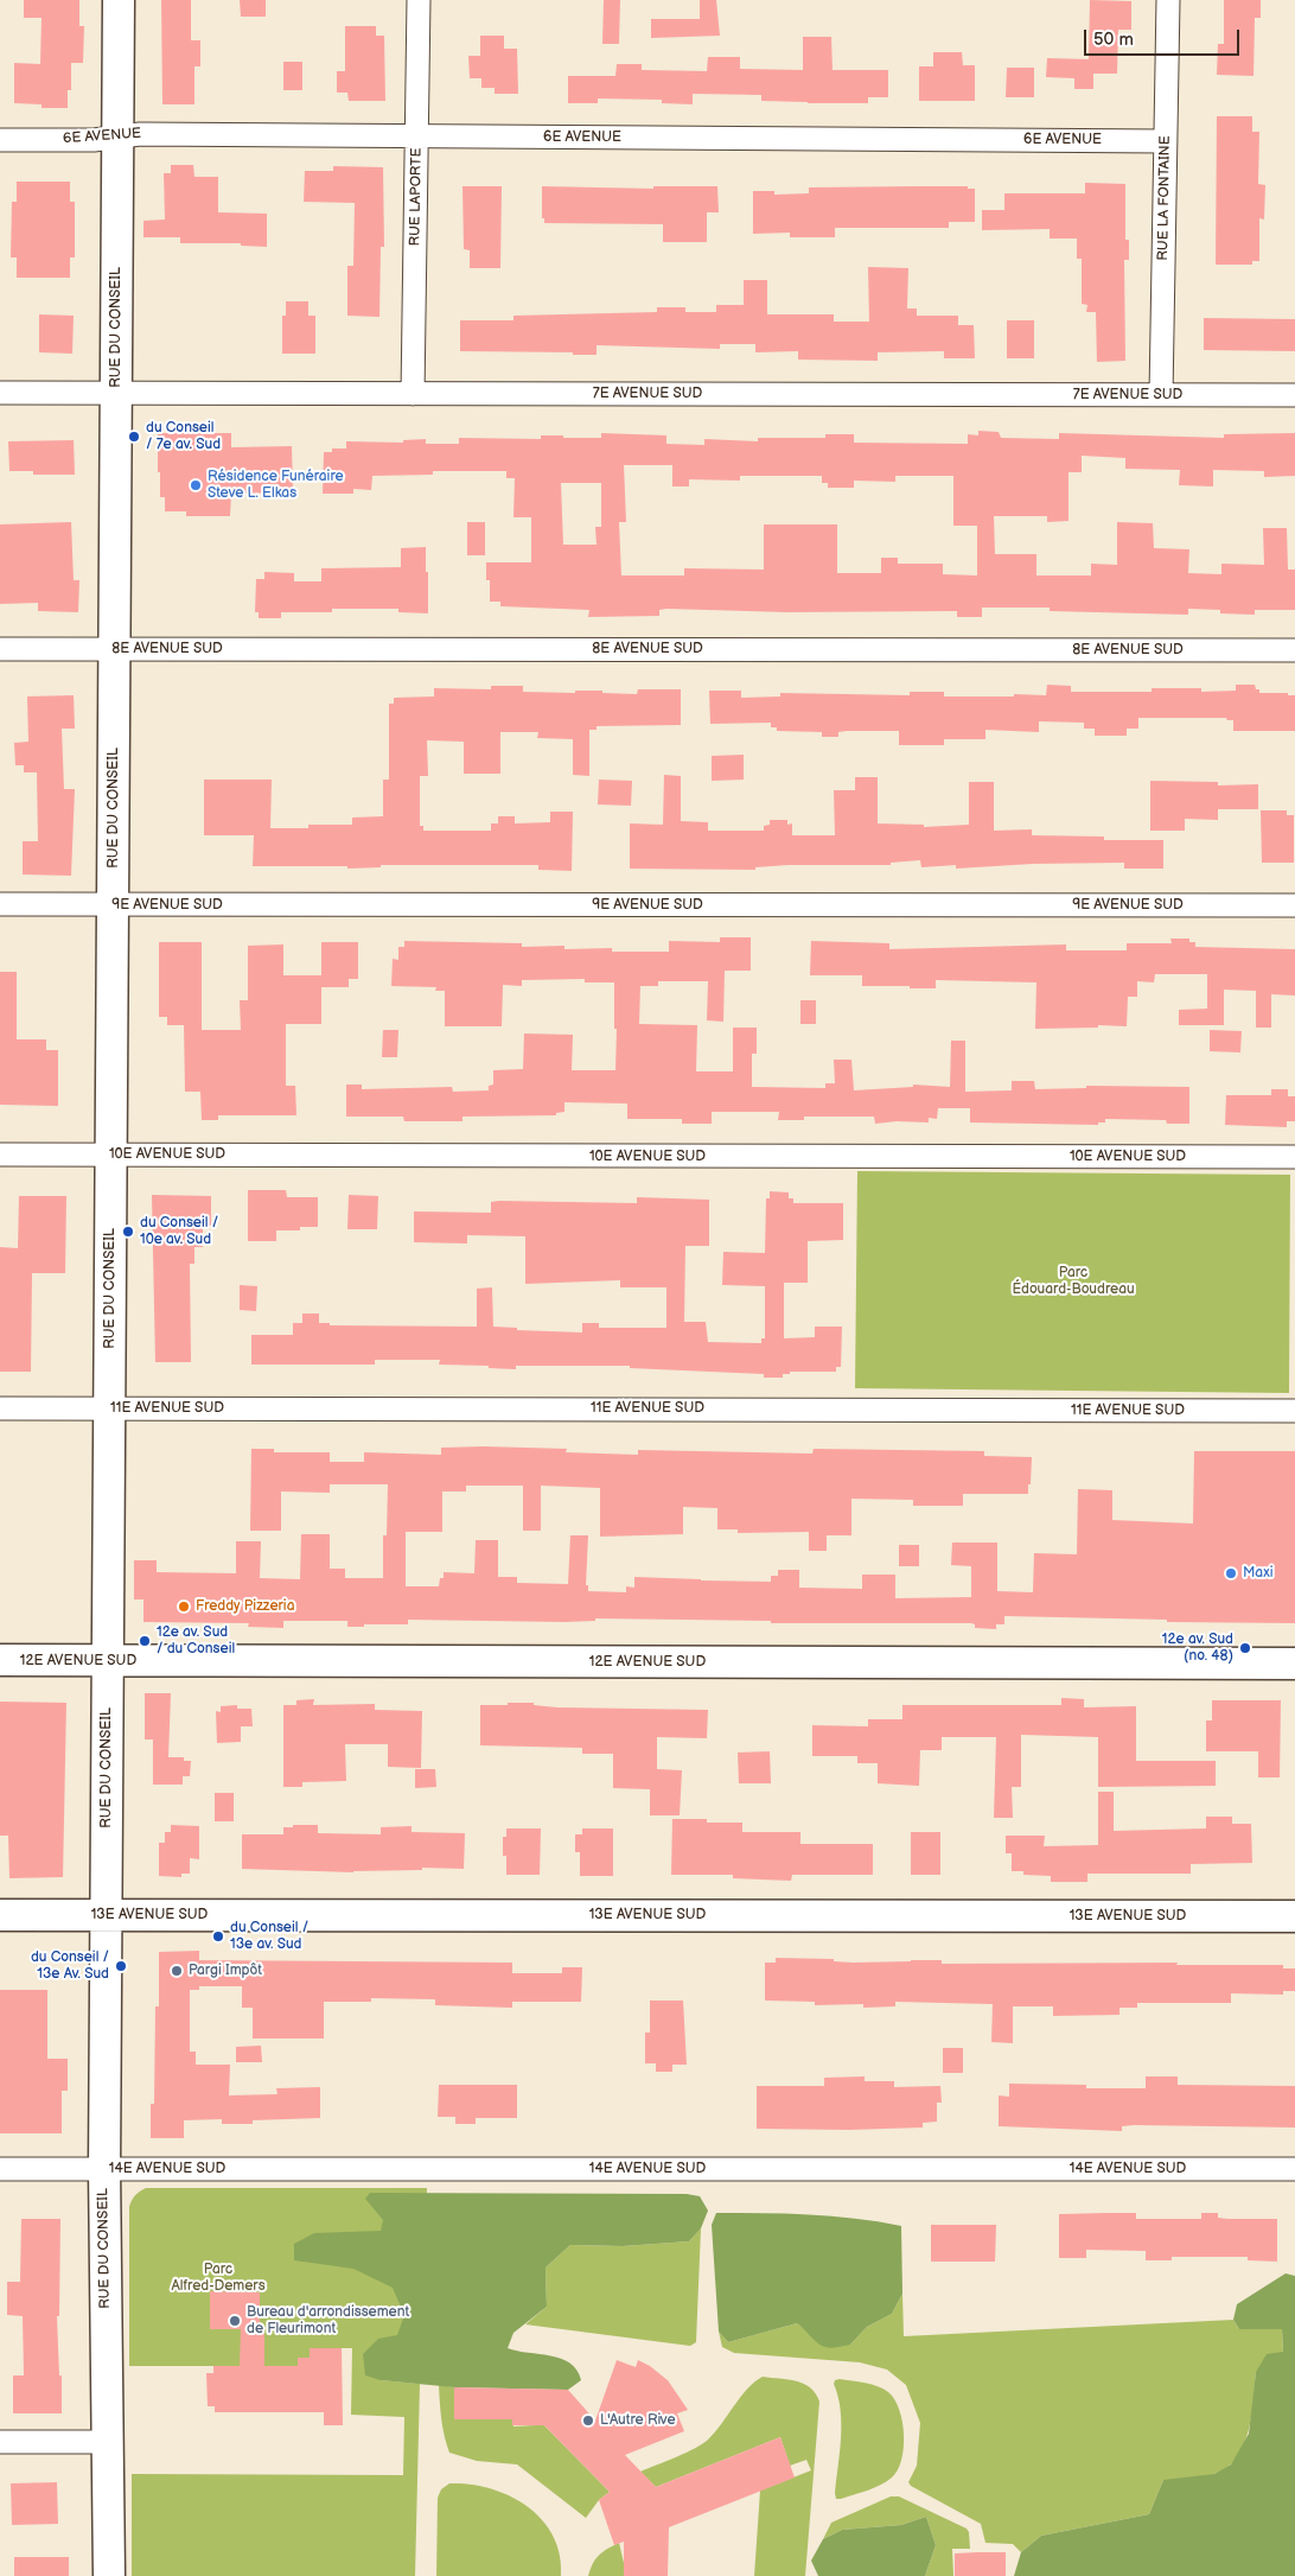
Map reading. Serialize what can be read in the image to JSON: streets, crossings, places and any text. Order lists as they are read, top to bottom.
{
  "streets": {
    "street": [
      "6E AVENUE",
      "RUE LAPORTE",
      "RUE LA FONTAINE",
      "RUE DU CONSEIL",
      "7E AVENUE SUD",
      "8E AVENUE SUD",
      "9E AVENUE SUD",
      "10E AVENUE SUD",
      "11E AVENUE SUD",
      "12E AVENUE SUD",
      "13E AVENUE SUD",
      "14E AVENUE SUD"
    ]
  },
  "crossings": [
    ["6E AVENUE", "RUE LAPORTE"],
    ["6E AVENUE", "RUE LA FONTAINE"],
    ["6E AVENUE", "RUE DU CONSEIL"],
    ["RUE LAPORTE", "7E AVENUE SUD"],
    ["RUE LA FONTAINE", "7E AVENUE SUD"],
    ["RUE DU CONSEIL", "7E AVENUE SUD"],
    ["RUE DU CONSEIL", "8E AVENUE SUD"],
    ["RUE DU CONSEIL", "9E AVENUE SUD"],
    ["RUE DU CONSEIL", "10E AVENUE SUD"],
    ["RUE DU CONSEIL", "11E AVENUE SUD"],
    ["RUE DU CONSEIL", "12E AVENUE SUD"],
    ["RUE DU CONSEIL", "13E AVENUE SUD"],
    ["RUE DU CONSEIL", "14E AVENUE SUD"]
  ],
  "parks": ["Parc Édouard-Boudreau", "Parc Alfred-Demers"],
  "places": [
    "du Conseil / 7e av. Sud",
    "Résidence Funéraire Steve L. Elkas",
    "du Conseil / 10e av. Sud",
    "Maxi",
    "Freddy Pizzeria",
    "12e av. Sud / du Conseil",
    "12e av. Sud (no. 48)",
    "du Conseil / 13e av. Sud",
    "du Conseil / 13e Av. Sud",
    "Pargi Impôt",
    "Bureau d'arrondissement de Fleurimont",
    "L'Autre Rive"
  ],
  "scale_bar": "50 m"
}
